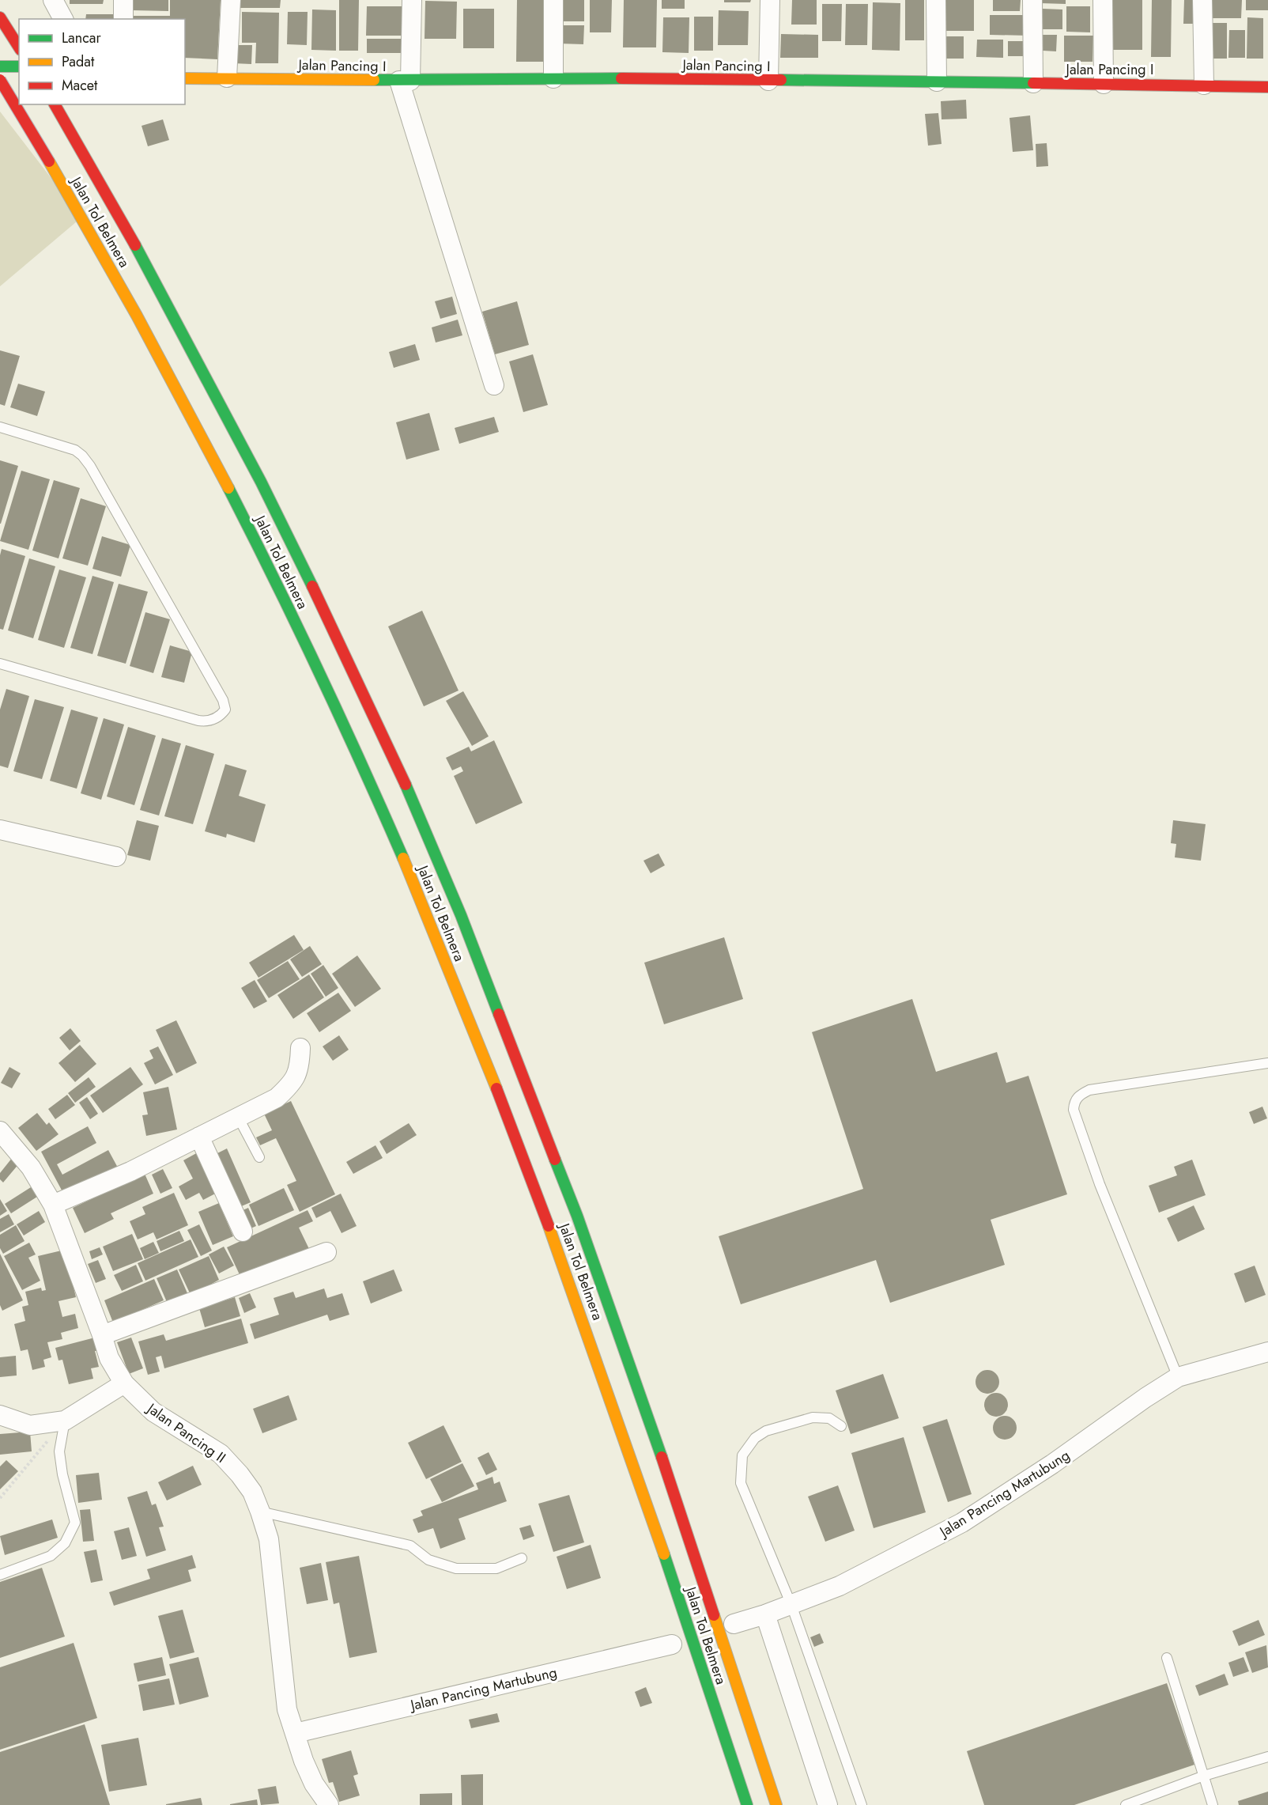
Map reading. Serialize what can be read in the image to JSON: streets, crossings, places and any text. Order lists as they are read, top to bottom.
{
  "streets": {
    "main road": ["Jalan Pancing I", "Jalan Tol Belmera"],
    "street": ["Jalan Pancing II", "Jalan Pancing Martubung"]
  },
  "crossings": [
    ["Jalan Pancing II", "Jalan Pancing Martubung"]
  ],
  "legend": ["Lancar", "Padat", "Macet"]
}
